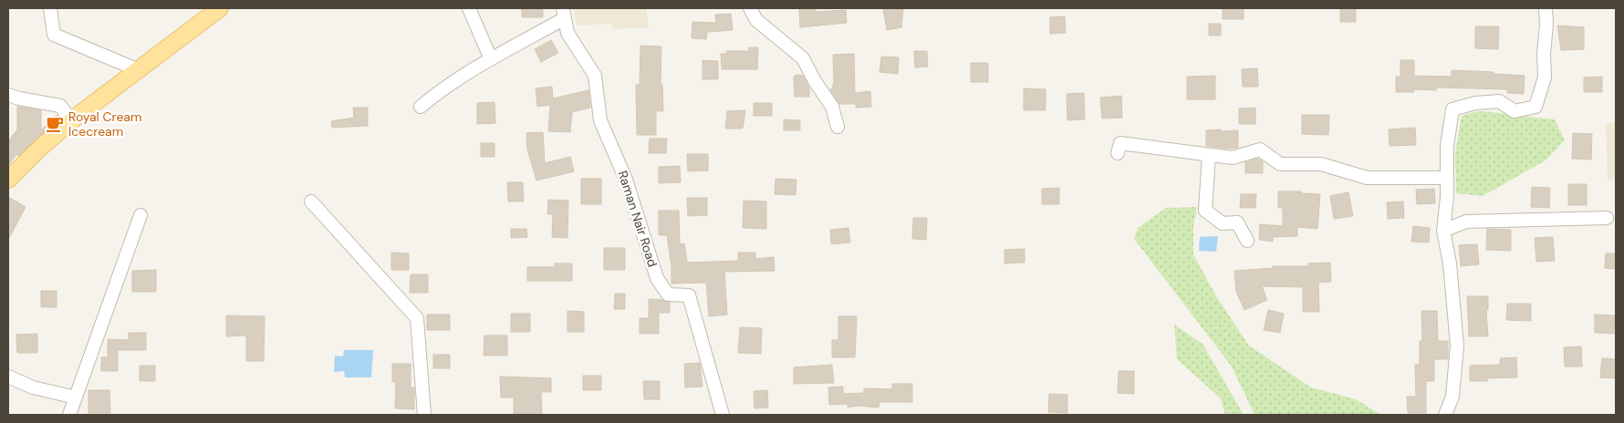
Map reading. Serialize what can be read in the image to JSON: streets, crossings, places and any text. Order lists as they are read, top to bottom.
{
  "streets": {
    "street": ["Raman Nair Road"]
  },
  "places": {
    "cafe": ["Royal Cream Icecream"]
  }
}
